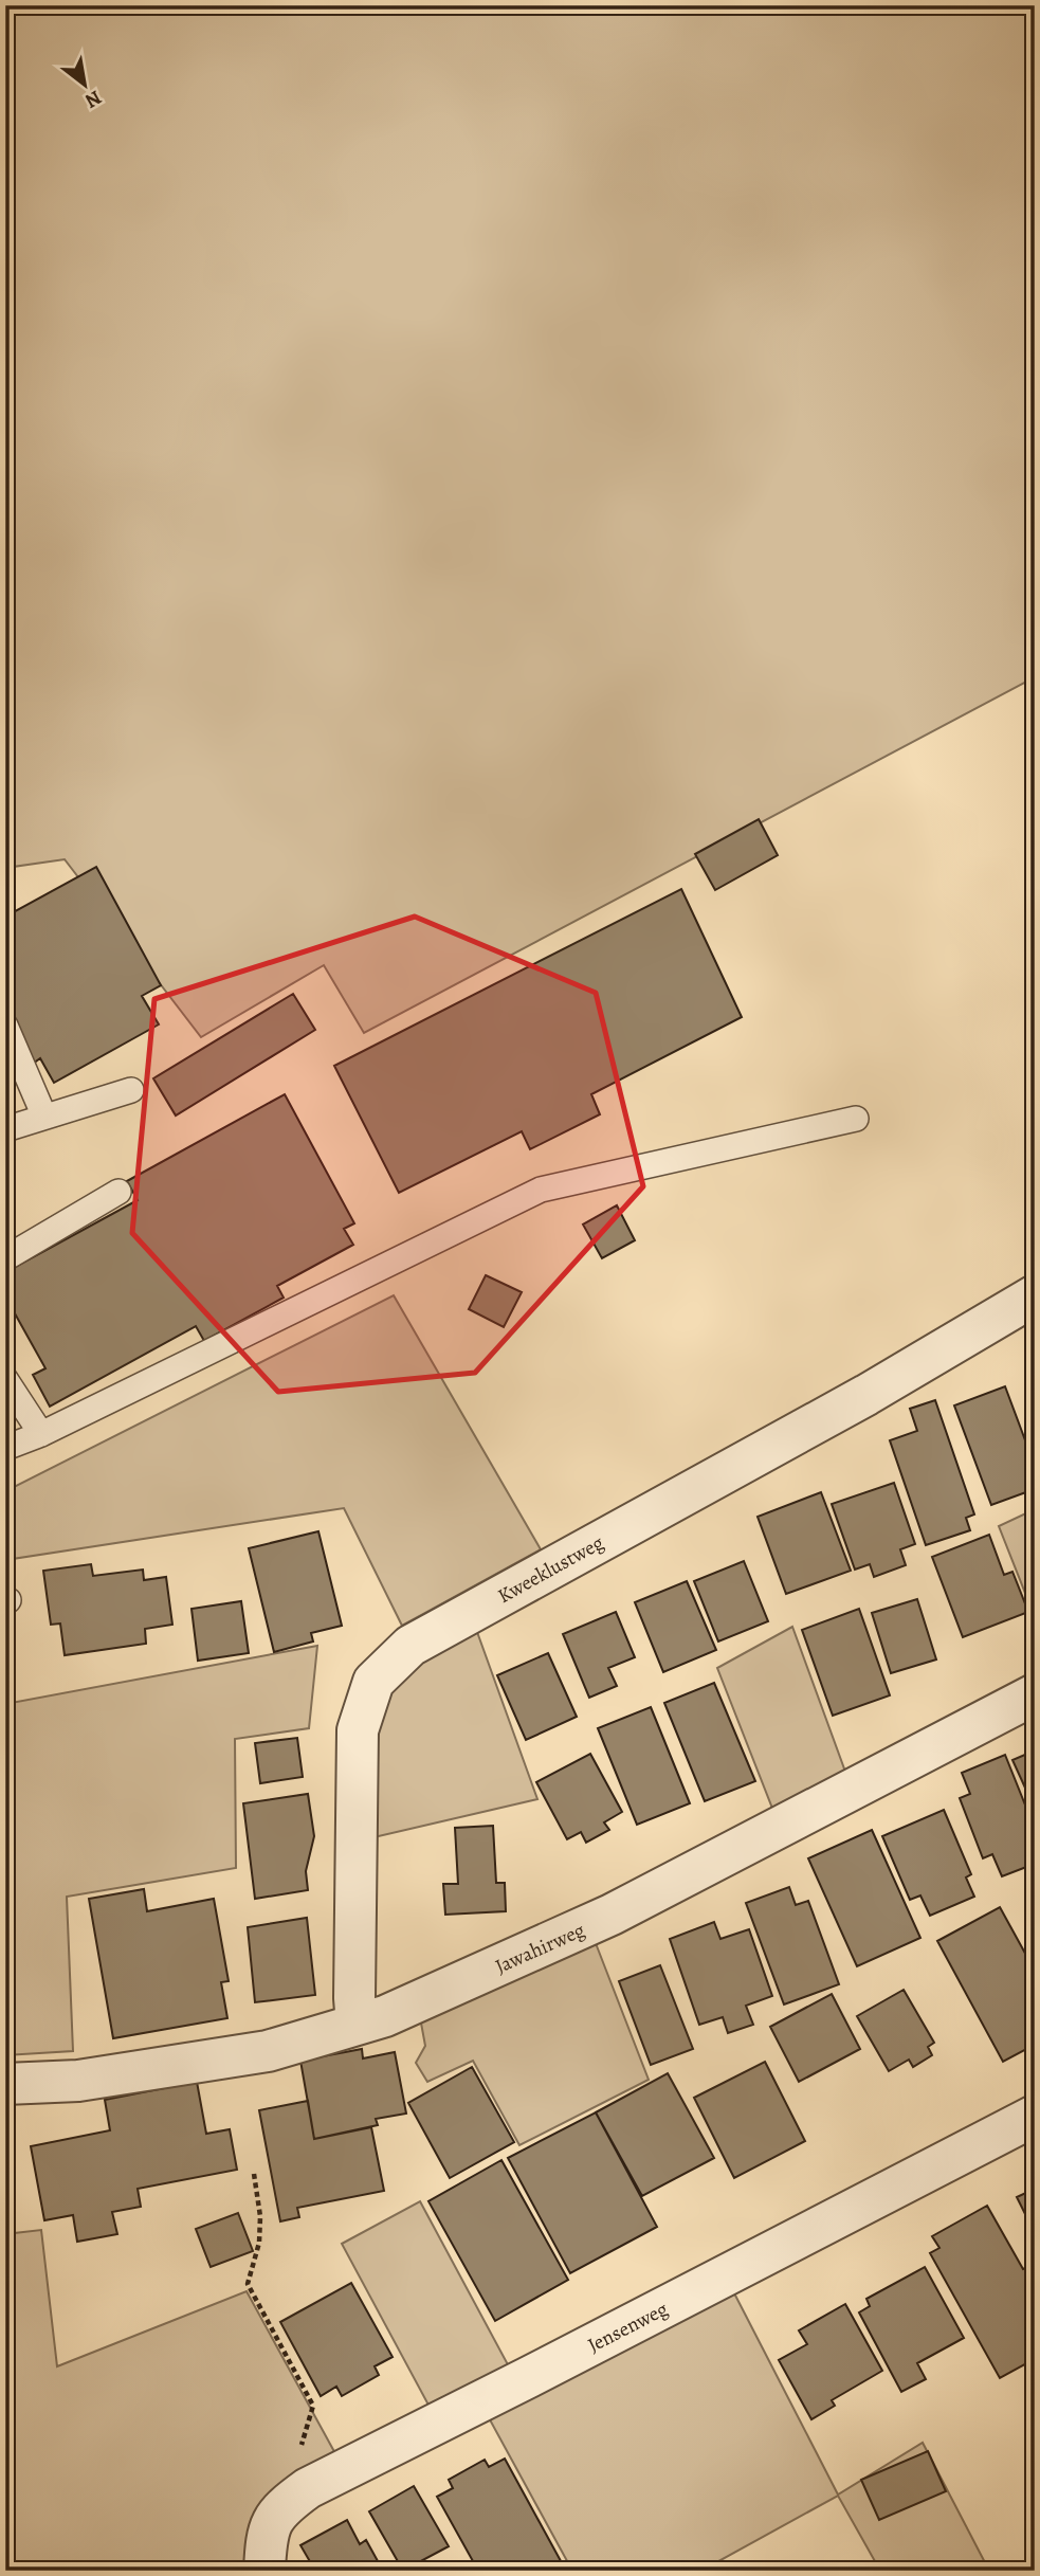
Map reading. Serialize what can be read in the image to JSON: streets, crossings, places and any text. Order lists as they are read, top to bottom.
{
  "streets": {
    "street": ["Kweeklustweg", "Jawahirweg", "Jensenweg"]
  },
  "crossings": [
    ["Kweeklustweg", "Jawahirweg"]
  ],
  "north": "bottom right"
}
